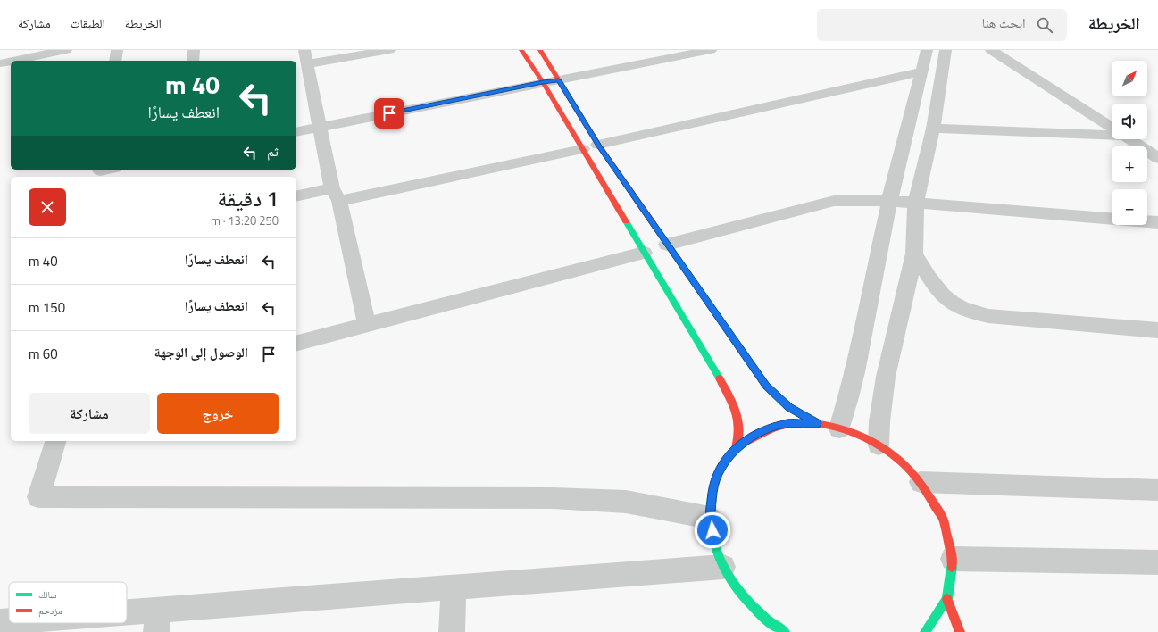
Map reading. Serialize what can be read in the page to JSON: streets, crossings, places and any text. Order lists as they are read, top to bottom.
{
  "legend": ["سالك", "مزدحم"],
  "north": "top right",
  "page": {
    "header": "الخريطة",
    "search": "ابحث هنا",
    "nav": ["الخريطة", "الطبقات", "مشاركة"],
    "map_buttons": ["+", "−"],
    "turn": ["40 m", "انعطف يسارًا"],
    "then": "ثم",
    "heading": ["1 دقيقة", "250 m · 13:20"],
    "list": [
      {
        "name": "انعطف يسارًا",
        "value": "40 m"
      },
      {
        "name": "انعطف يسارًا",
        "value": "150 m"
      },
      {
        "name": "الوصول إلى الوجهة",
        "value": "60 m"
      }
    ],
    "buttons": ["خروج", "مشاركة"]
  }
}
